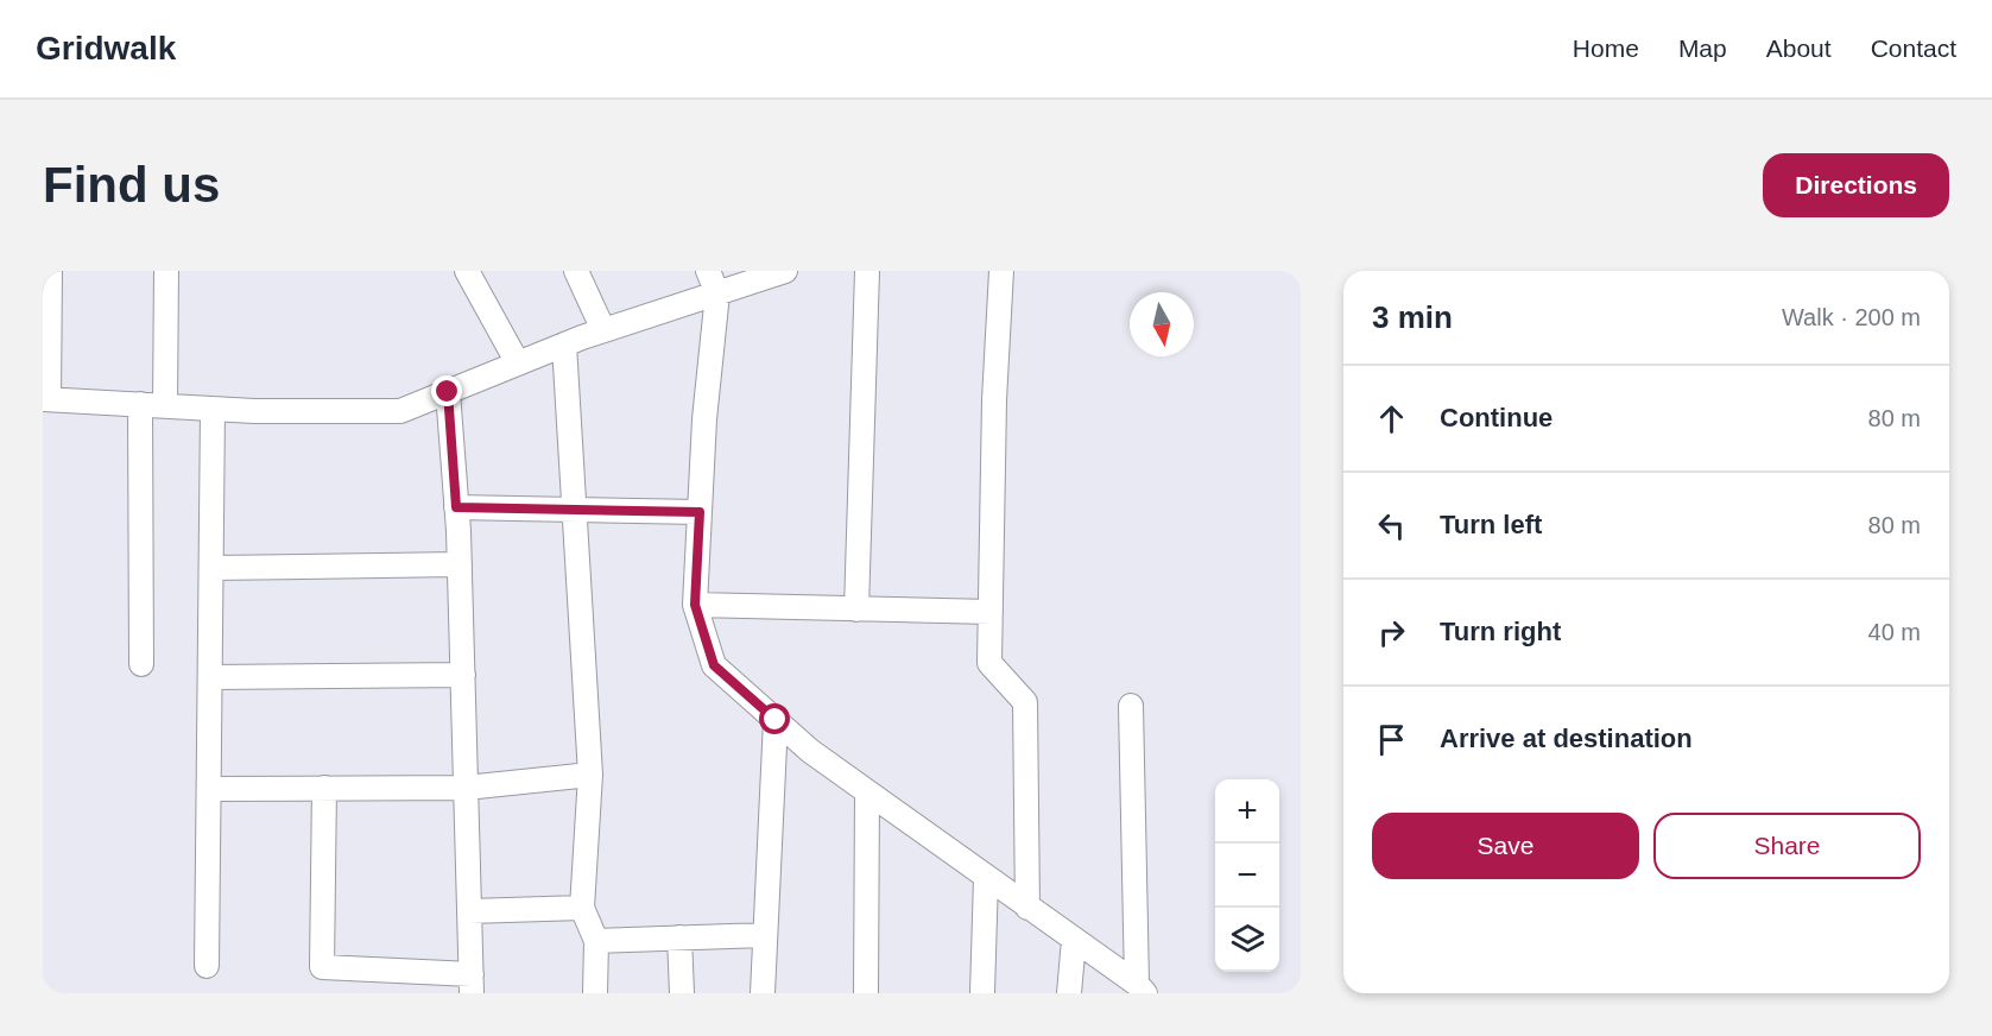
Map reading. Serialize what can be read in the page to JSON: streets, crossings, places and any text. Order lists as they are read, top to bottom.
{
  "north": "bottom",
  "page": {
    "header": "Gridwalk",
    "nav": [
      "Home",
      "Map",
      "About",
      "Contact"
    ],
    "buttons": [
      "Directions",
      ["Save", "Share"]
    ],
    "title": "Find us",
    "heading": ["3 min", "Walk · 200 m"],
    "list": [
      ["Continue", "80 m"],
      ["Turn left", "80 m"],
      ["Turn right", "40 m"],
      "Arrive at destination"
    ],
    "map_buttons": ["+", "−"]
  }
}
